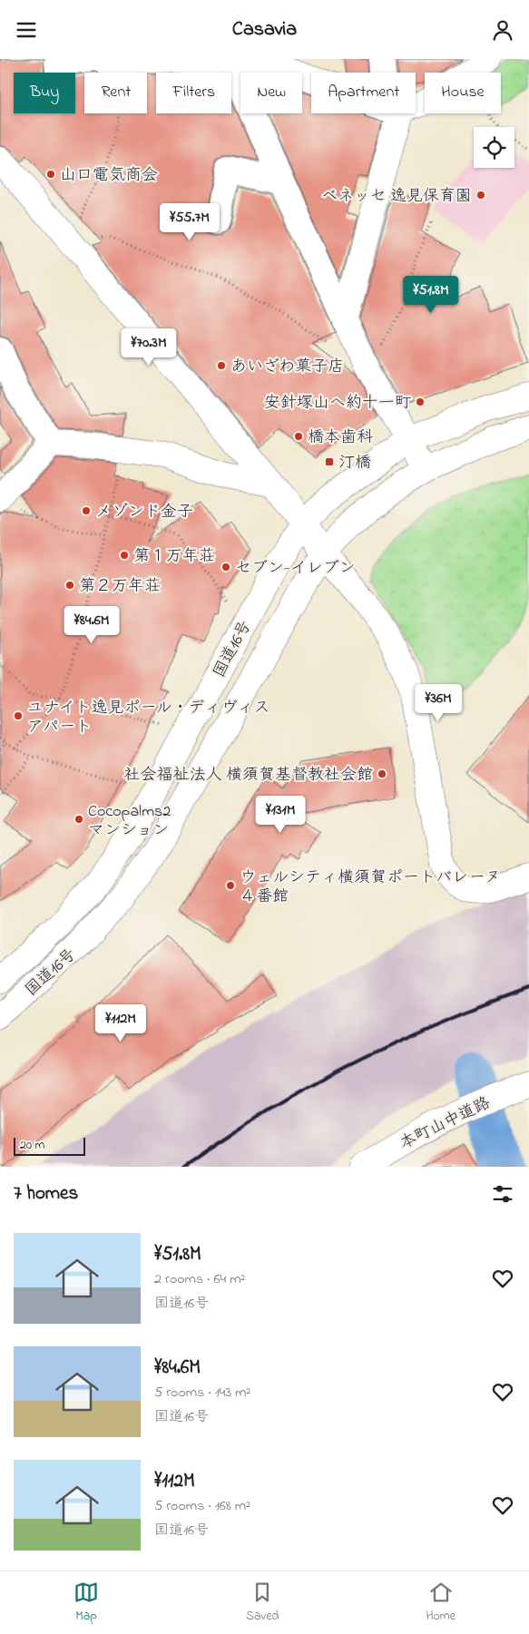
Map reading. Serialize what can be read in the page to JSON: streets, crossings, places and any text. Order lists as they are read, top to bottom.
{
  "streets": {
    "main road": ["国道16号", "本町山中道路"]
  },
  "places": {
    "other": [
      "山口電気商会",
      "ベネッセ 逸見保育園",
      "あいざわ菓子店",
      "安針塚山へ約十一町",
      "橋本歯科",
      "メゾンド金子",
      "第１万年荘",
      "セブン-イレブン",
      "第２万年荘",
      "ユナイト逸見ポール・ディヴィス アパート",
      "社会福祉法人 横須賀基督教社会館",
      "Cocopalms2 マンション",
      "ウェルシティ横須賀ポートバレーヌ ４番館"
    ],
    "transit": ["汀橋"]
  },
  "scale_bar": "20 m",
  "page": {
    "header": "Casavia",
    "chip": [
      "Buy",
      "Rent",
      "Filters",
      "New",
      "Apartment",
      "House"
    ],
    "price": [
      "¥55.7M",
      "¥51.8M",
      "¥70.3M",
      "¥84.6M",
      "¥36M",
      "¥131M",
      "¥112M"
    ],
    "scale": "20 m",
    "heading": "7 homes",
    "list": [
      {
        "name": "¥51.8M",
        "note": "2 rooms · 64 m² · 国道16号"
      },
      {
        "name": "¥84.6M",
        "note": "5 rooms · 143 m² · 国道16号"
      },
      {
        "name": "¥112M",
        "note": "5 rooms · 168 m² · 国道16号"
      }
    ],
    "tabs": ["Map", "Saved", "Home"]
  }
}
